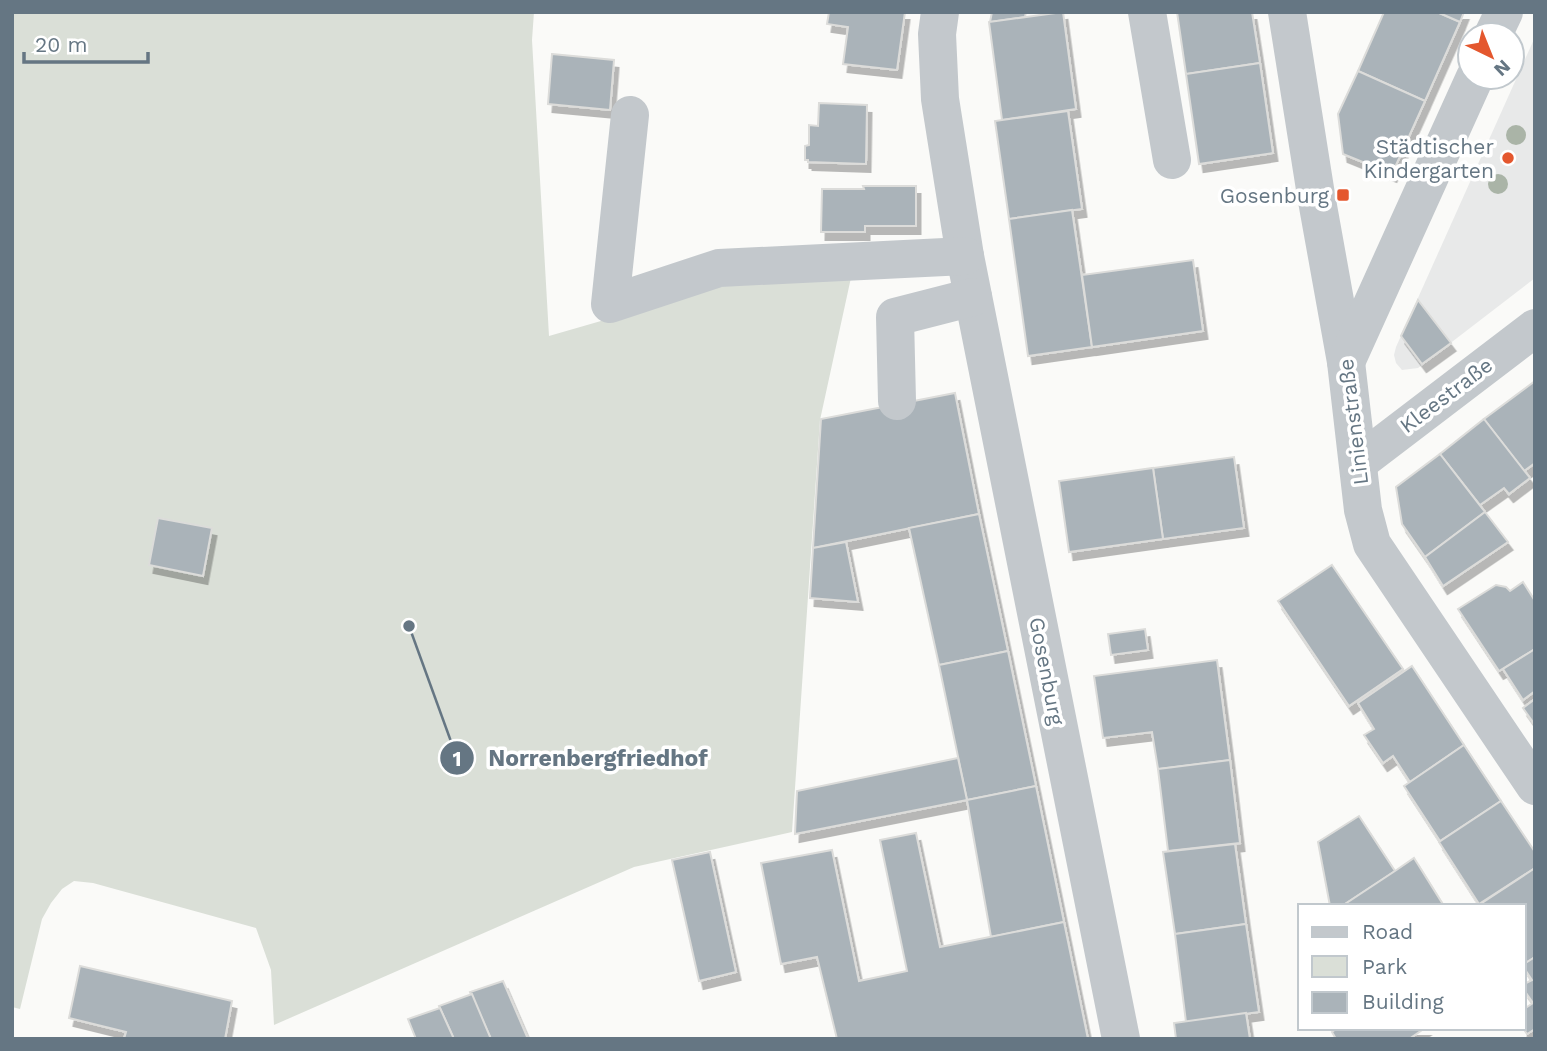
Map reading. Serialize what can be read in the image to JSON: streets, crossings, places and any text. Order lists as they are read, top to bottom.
{
  "streets": {
    "street": ["Kleestraße", "Linienstraße", "Gosenburg"]
  },
  "crossings": [
    ["Kleestraße", "Linienstraße"]
  ],
  "places": {
    "other": ["Städtischer Kindergarten", "Norrenbergfriedhof"],
    "transit": ["Gosenburg"]
  },
  "legend": ["Road", "Park", "Building"],
  "scale_bar": "20 m",
  "north": "bottom right"
}
